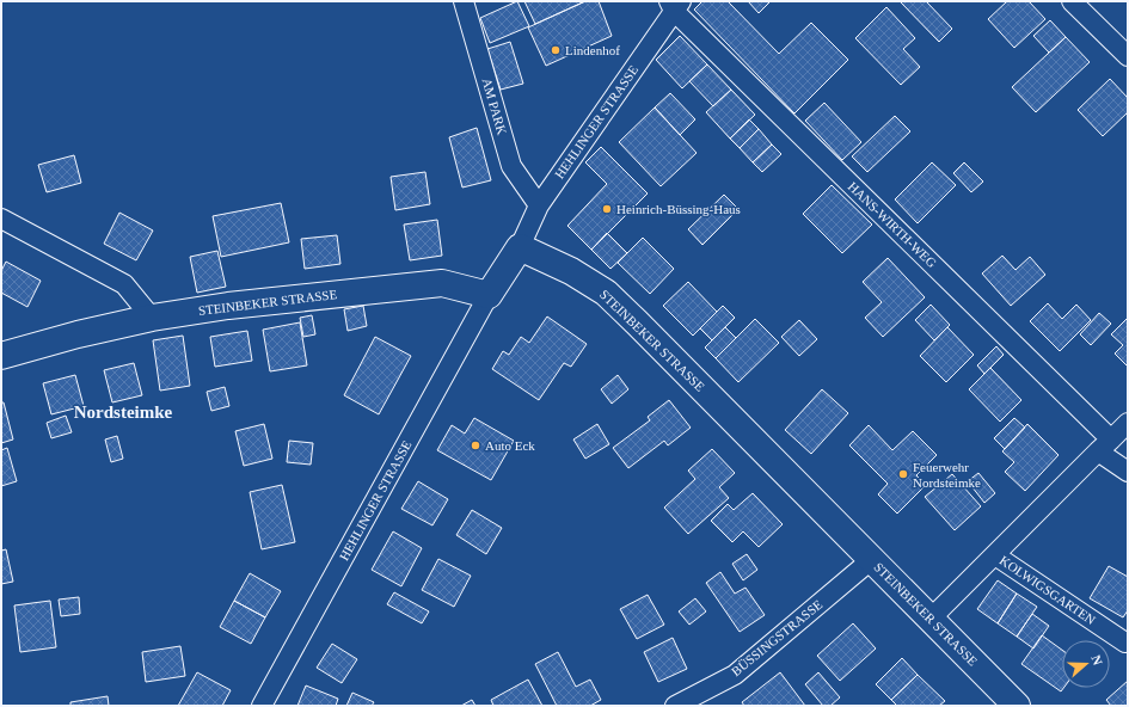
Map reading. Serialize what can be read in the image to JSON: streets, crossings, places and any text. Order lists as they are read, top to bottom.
{
  "streets": {
    "street": [
      "AM PARK",
      "HEHLINGER STRASSE",
      "HANS-WIRTH-WEG",
      "STEINBEKER STRASSE",
      "KOLWIGSGARTEN",
      "BÜSSINGSTRASSE"
    ]
  },
  "crossings": [
    ["AM PARK", "HEHLINGER STRASSE"],
    ["HEHLINGER STRASSE", "HANS-WIRTH-WEG"],
    ["HEHLINGER STRASSE", "STEINBEKER STRASSE"],
    ["HANS-WIRTH-WEG", "KOLWIGSGARTEN"],
    ["STEINBEKER STRASSE", "KOLWIGSGARTEN"],
    ["STEINBEKER STRASSE", "BÜSSINGSTRASSE"]
  ],
  "districts": ["Nordsteimke"],
  "places": [
    "Lindenhof",
    "Heinrich-Büssing-Haus",
    "Auto Eck",
    "Feuerwehr Nordsteimke"
  ],
  "north": "right"
}
